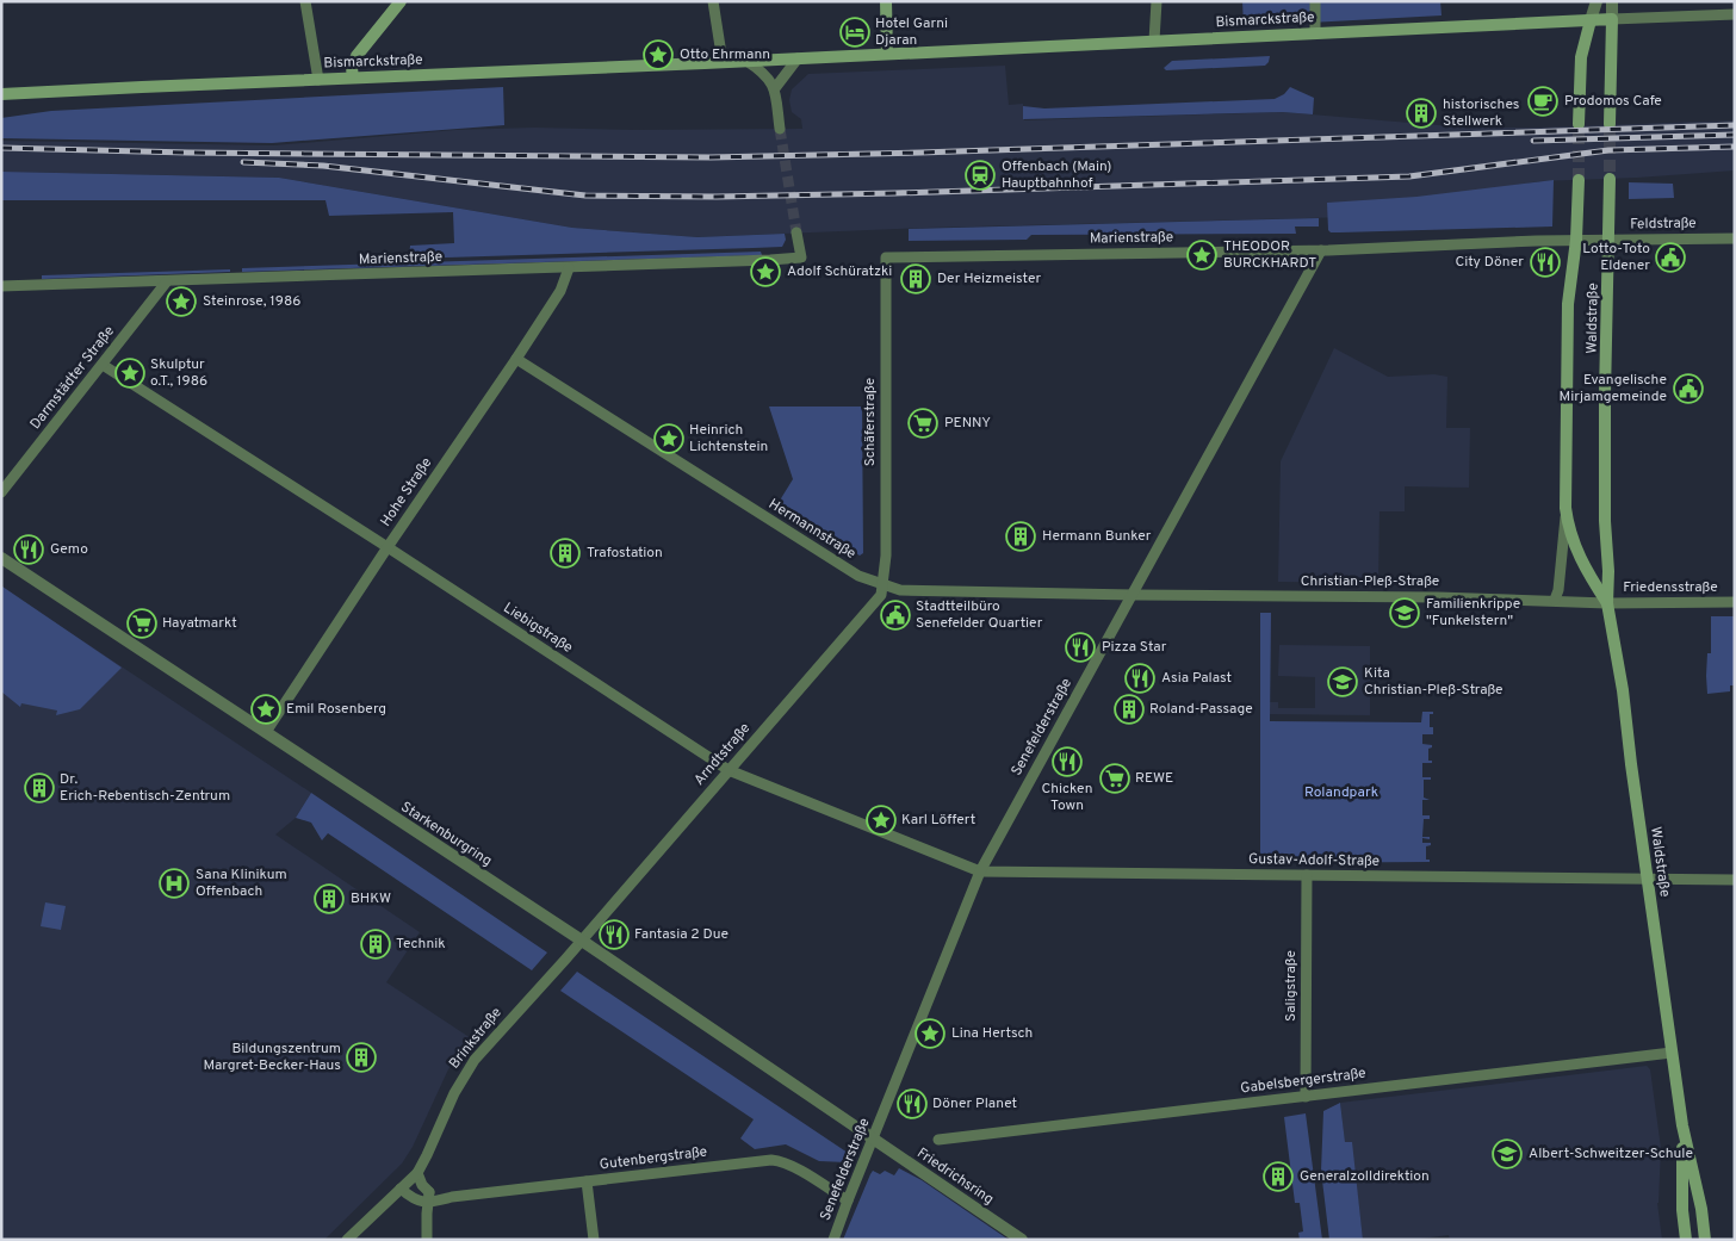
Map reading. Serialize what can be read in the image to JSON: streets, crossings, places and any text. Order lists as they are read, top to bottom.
{
  "streets": {
    "main road": ["Bismarckstraße", "Waldstraße"],
    "street": [
      "Feldstraße",
      "Marienstraße",
      "Darmstädter Straße",
      "Schäferstraße",
      "Hohe Straße",
      "Hermannstraße",
      "Christian-Pleß-Straße",
      "Friedensstraße",
      "Liebigstraße",
      "Senefelderstraße",
      "Arndtstraße",
      "Starkenburgring",
      "Gustav-Adolf-Straße",
      "Saligstraße",
      "Brinkstraße",
      "Gabelsbergerstraße",
      "Gutenbergstraße",
      "Friedrichsring"
    ]
  },
  "crossings": [
    ["Feldstraße", "Marienstraße"],
    ["Feldstraße", "Waldstraße"],
    ["Marienstraße", "Waldstraße"],
    ["Marienstraße", "Darmstädter Straße"],
    ["Marienstraße", "Schäferstraße"],
    ["Marienstraße", "Hohe Straße"],
    ["Marienstraße", "Senefelderstraße"],
    ["Waldstraße", "Christian-Pleß-Straße"],
    ["Waldstraße", "Friedensstraße"],
    ["Waldstraße", "Gustav-Adolf-Straße"],
    ["Waldstraße", "Gabelsbergerstraße"],
    ["Darmstädter Straße", "Liebigstraße"],
    ["Schäferstraße", "Hermannstraße"],
    ["Schäferstraße", "Arndtstraße"],
    ["Hohe Straße", "Hermannstraße"],
    ["Hohe Straße", "Liebigstraße"],
    ["Hohe Straße", "Starkenburgring"],
    ["Hermannstraße", "Christian-Pleß-Straße"],
    ["Hermannstraße", "Senefelderstraße"],
    ["Hermannstraße", "Arndtstraße"],
    ["Christian-Pleß-Straße", "Friedensstraße"],
    ["Christian-Pleß-Straße", "Senefelderstraße"],
    ["Liebigstraße", "Senefelderstraße"],
    ["Liebigstraße", "Arndtstraße"],
    ["Liebigstraße", "Gustav-Adolf-Straße"],
    ["Senefelderstraße", "Starkenburgring"],
    ["Senefelderstraße", "Gustav-Adolf-Straße"],
    ["Senefelderstraße", "Gutenbergstraße"],
    ["Senefelderstraße", "Friedrichsring"],
    ["Arndtstraße", "Starkenburgring"],
    ["Arndtstraße", "Brinkstraße"],
    ["Starkenburgring", "Brinkstraße"],
    ["Starkenburgring", "Friedrichsring"],
    ["Gustav-Adolf-Straße", "Saligstraße"],
    ["Saligstraße", "Gabelsbergerstraße"]
  ],
  "parks": ["Rolandpark"],
  "places": {
    "hotel": ["Hotel Garni Djaran"],
    "place": [
      "Otto Ehrmann",
      "THEODOR BURCKHARDT",
      "Adolf Schüratzki",
      "Steinrose, 1986",
      "Skulptur o.T., 1986",
      "Heinrich Lichtenstein",
      "Emil Rosenberg",
      "Karl Löffert",
      "Lina Hertsch"
    ],
    "cafe": ["Prodomos Cafe"],
    "building": [
      "historisches Stellwerk",
      "Der Heizmeister",
      "Hermann Bunker",
      "Trafostation",
      "Roland-Passage",
      "Dr. Erich-Rebentisch-Zentrum",
      "BHKW",
      "Technik",
      "Bildungszentrum Margret-Becker-Haus",
      "Generalzolldirektion"
    ],
    "station": ["Offenbach (Main) Hauptbahnhof"],
    "public building": ["Lotto-Toto Eldener", "Evangelische Mirjamgemeinde", "Stadtteilbüro Senefelder Quartier"],
    "restaurant": [
      "City Döner",
      "Gemo",
      "Pizza Star",
      "Asia Palast",
      "Chicken Town",
      "Fantasia 2 Due",
      "Döner Planet"
    ],
    "supermarket": ["PENNY", "Hayatmarkt", "REWE"],
    "school or university": ["Familienkrippe \"Funkelstern\"", "Kita Christian-Pleß-Straße", "Albert-Schweitzer-Schule"],
    "hospital": ["Sana Klinikum Offenbach"]
  }
}
